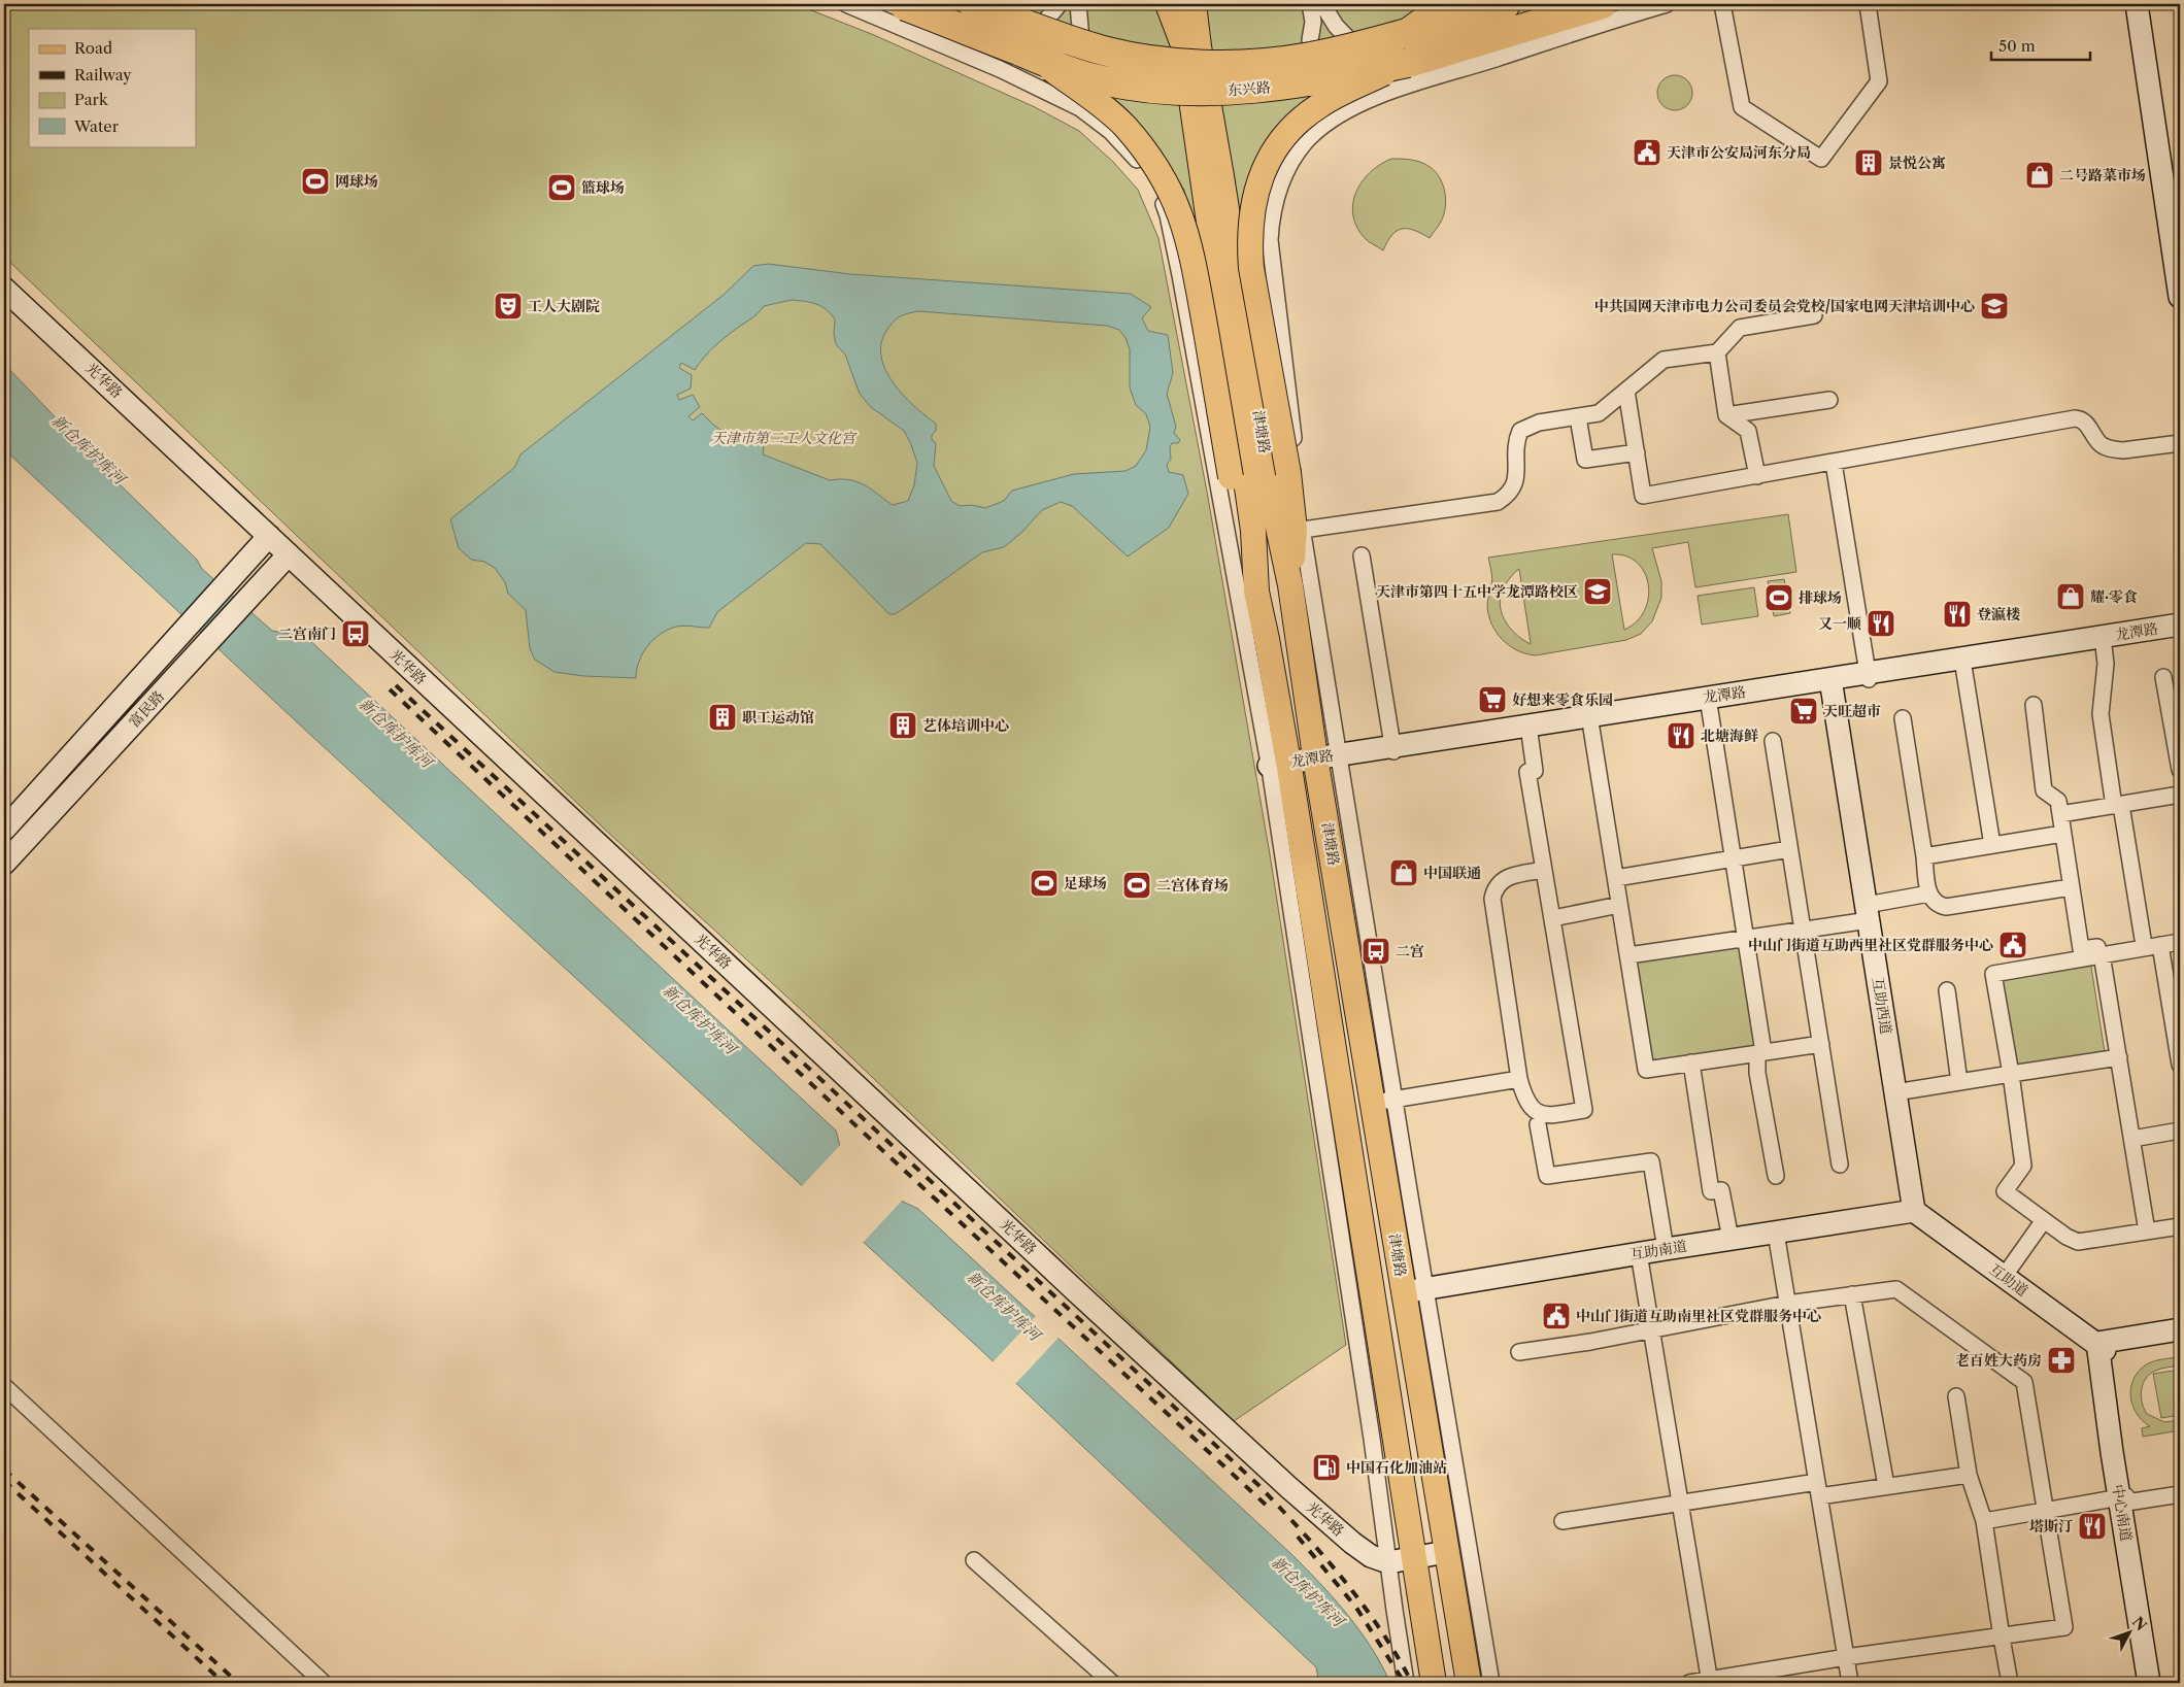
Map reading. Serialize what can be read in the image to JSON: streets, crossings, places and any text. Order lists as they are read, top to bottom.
{
  "streets": {
    "highway": ["东兴路"],
    "main road": ["津塘路"],
    "street": [
      "光华路",
      "龙潭路",
      "富民路",
      "互助西道",
      "互助南道",
      "互助道",
      "中心南道"
    ]
  },
  "crossings": [
    ["光华路", "富民路"],
    ["津塘路", "龙潭路"],
    ["津塘路", "互助南道"],
    ["龙潭路", "互助西道"],
    ["互助西道", "互助南道"],
    ["互助西道", "互助道"],
    ["互助南道", "互助道"],
    ["互助道", "中心南道"]
  ],
  "water": ["新仓库护库河"],
  "parks": ["天津市第二工人文化宫"],
  "places": {
    "public building": ["天津市公安局河东分局", "中山门街道互助西里社区党群服务中心", "中山门街道互助南里社区党群服务中心"],
    "building": ["景悦公寓", "职工运动馆", "艺体培训中心"],
    "shop": ["二号路菜市场", "耀·零食", "中国联通"],
    "sports": [
      "网球场",
      "篮球场",
      "排球场",
      "足球场",
      "二宫体育场"
    ],
    "theatre": ["工人大剧院"],
    "school or university": ["中共国网天津市电力公司委员会党校/国家电网天津培训中心", "天津市第四十五中学龙潭路校区"],
    "restaurant": [
      "登瀛楼",
      "又一顺",
      "北塘海鲜",
      "塔斯汀"
    ],
    "bus stop": ["二宫南门", "二宫"],
    "supermarket": ["好想来零食乐园", "天旺超市"],
    "pharmacy": ["老百姓大药房"],
    "fuel station": ["中国石化加油站"]
  },
  "legend": [
    "Road",
    "Railway",
    "Park",
    "Water"
  ],
  "scale_bar": "50 m",
  "north": "top right"
}
